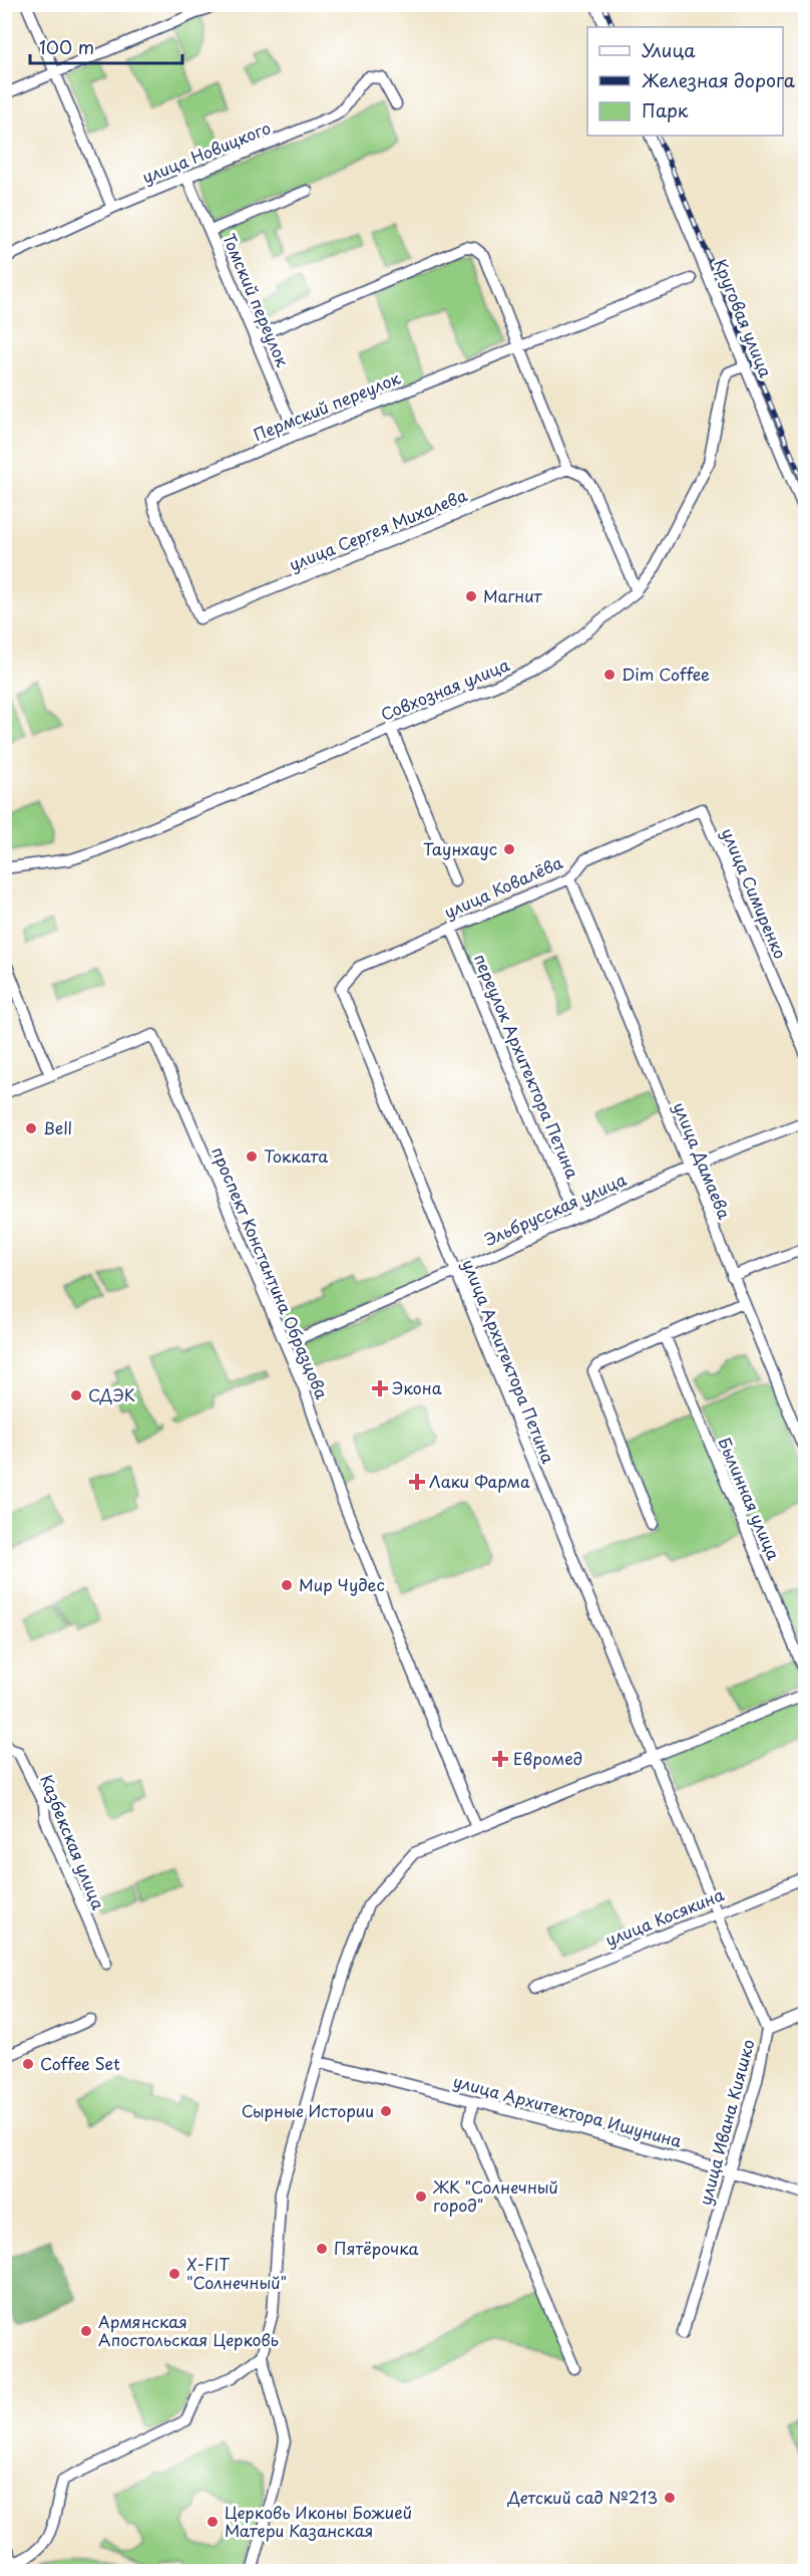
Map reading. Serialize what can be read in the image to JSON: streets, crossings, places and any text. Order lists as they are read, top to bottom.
{
  "streets": {
    "street": [
      "улица Новицкого",
      "Томский переулок",
      "Круговая улица",
      "Пермский переулок",
      "улица Сергея Михалева",
      "Совхозная улица",
      "улица Ковалёва",
      "улица Симиренко",
      "переулок Архитектора Петина",
      "улица Дамаева",
      "Эльбрусская улица",
      "проспект Константина Образцова",
      "улица Архитектора Петина",
      "Былинная улица",
      "Казбекская улица",
      "улица Косякина",
      "улица Архитектора Ишунина",
      "улица Ивана Кияшко"
    ]
  },
  "crossings": [
    ["улица Новицкого", "Томский переулок"],
    ["Томский переулок", "Пермский переулок"],
    ["Круговая улица", "Совхозная улица"],
    ["Пермский переулок", "улица Сергея Михалева"],
    ["улица Ковалёва", "улица Симиренко"],
    ["улица Ковалёва", "переулок Архитектора Петина"],
    ["улица Ковалёва", "улица Дамаева"],
    ["улица Ковалёва", "улица Архитектора Петина"],
    ["переулок Архитектора Петина", "Эльбрусская улица"],
    ["улица Дамаева", "Эльбрусская улица"],
    ["Эльбрусская улица", "проспект Константина Образцова"],
    ["Эльбрусская улица", "улица Архитектора Петина"],
    ["улица Архитектора Петина", "улица Ивана Кияшко"],
    ["улица Косякина", "улица Ивана Кияшко"],
    ["улица Архитектора Ишунина", "улица Ивана Кияшко"]
  ],
  "places": {
    "other": [
      "Магнит",
      "Dim Coffee",
      "Таунхаус",
      "Bell",
      "Токката",
      "СДЭК",
      "Мир Чудес",
      "Coffee Set",
      "Сырные Истории",
      "ЖК \"Солнечный город\"",
      "Пятёрочка",
      "X-FIT \"Солнечный\"",
      "Армянская Апостольская Церковь",
      "Детский сад №213",
      "Церковь Иконы Божией Матери Казанская"
    ],
    "health": ["Экона", "Лаки Фарма", "Евромед"]
  },
  "legend": ["Улица", "Железная дорога", "Парк"],
  "scale_bar": "100 m"
}
